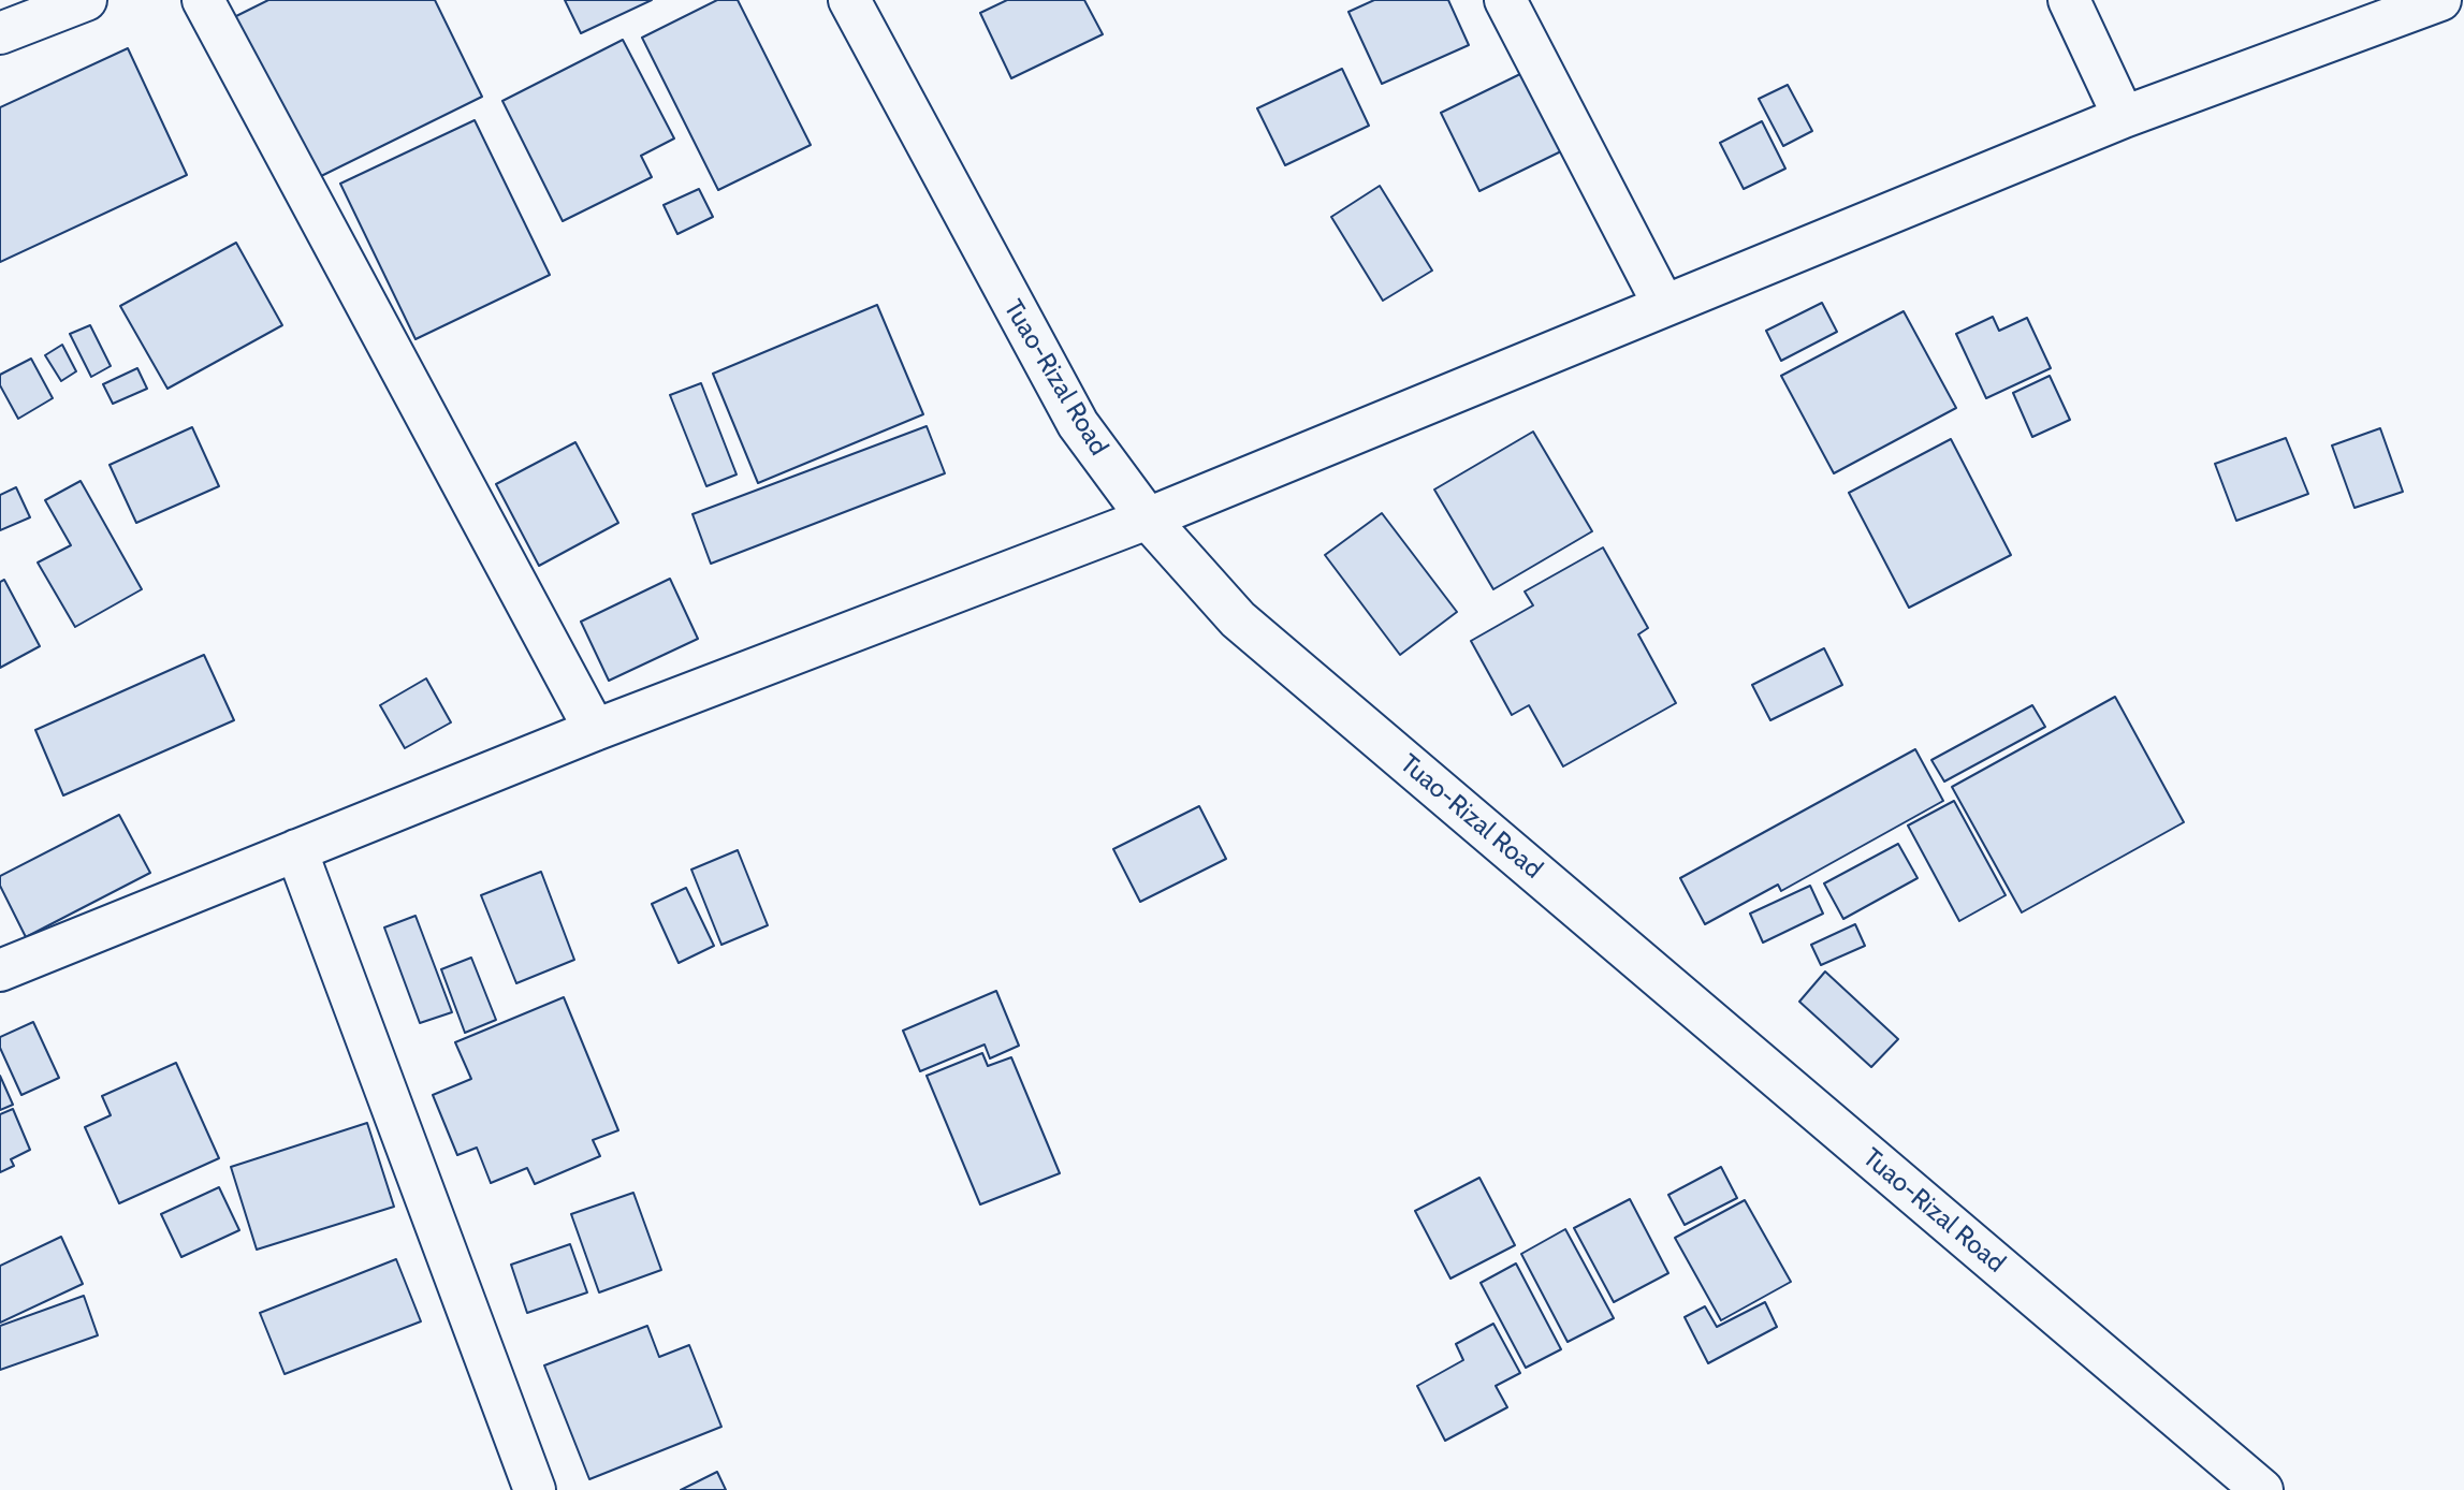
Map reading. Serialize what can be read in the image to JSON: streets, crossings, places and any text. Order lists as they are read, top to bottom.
{
  "streets": {
    "street": ["Tuao-Rizal Road"]
  }
}
